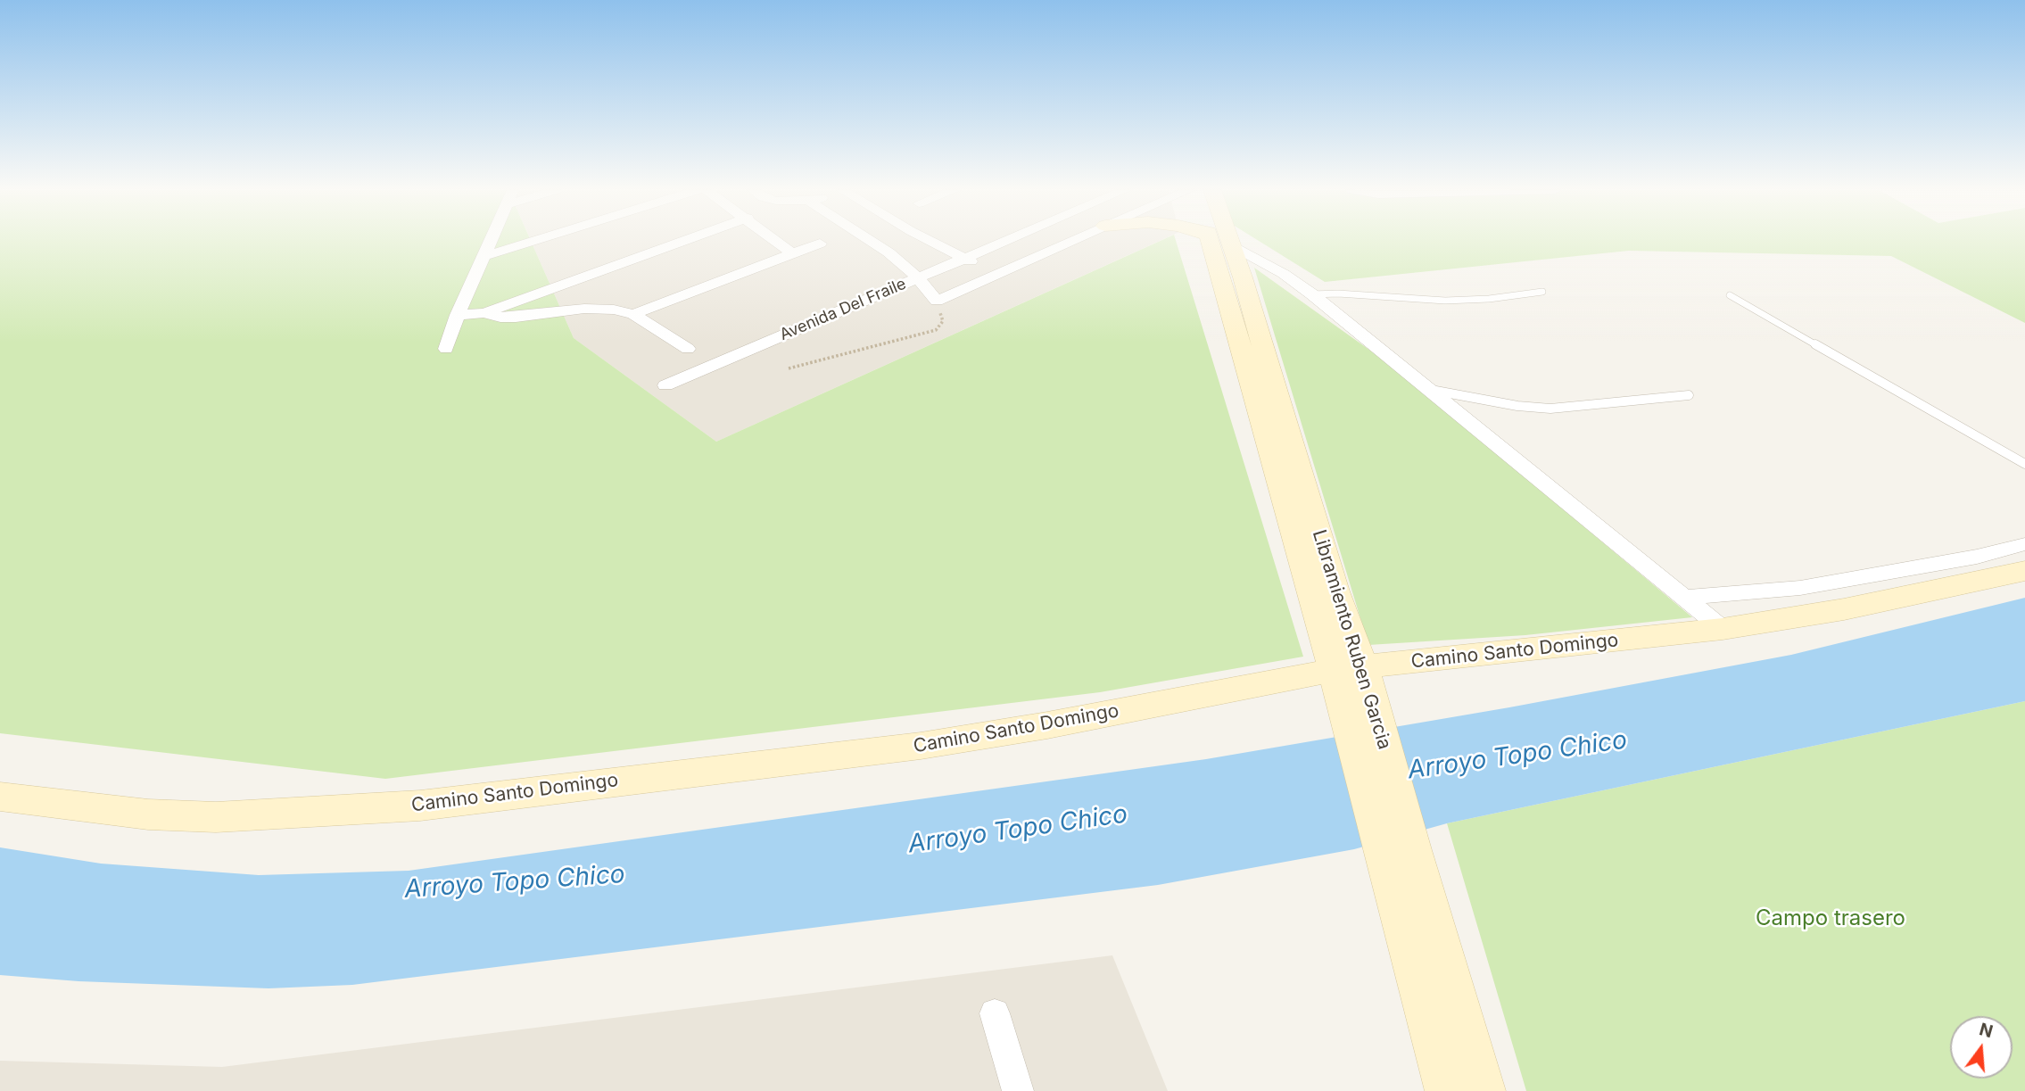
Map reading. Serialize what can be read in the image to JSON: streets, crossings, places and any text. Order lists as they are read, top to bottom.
{
  "streets": {
    "street": ["Avenida Del Fraile", "Libramiento Ruben Garcia", "Camino Santo Domingo"]
  },
  "crossings": [
    ["Libramiento Ruben Garcia", "Camino Santo Domingo"]
  ],
  "water": ["Arroyo Topo Chico"],
  "parks": ["Campo trasero"],
  "north": "top"
}
